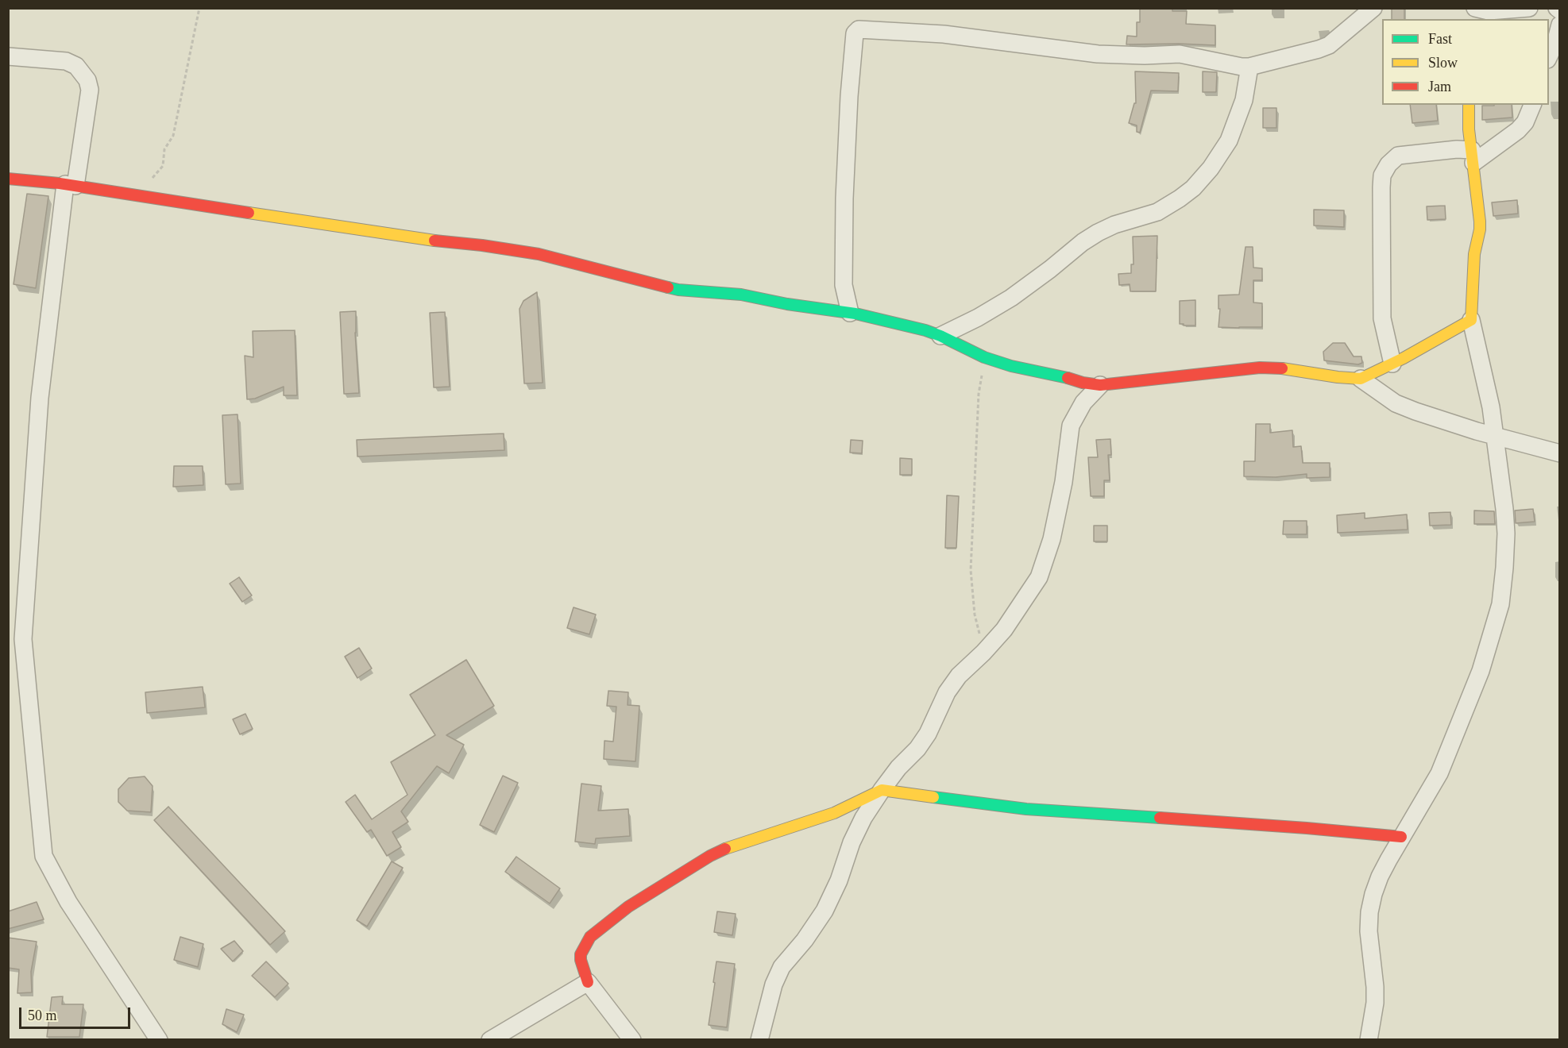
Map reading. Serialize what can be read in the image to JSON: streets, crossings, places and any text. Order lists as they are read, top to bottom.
{
  "legend": ["Fast", "Slow", "Jam"],
  "scale_bar": "50 m"
}
